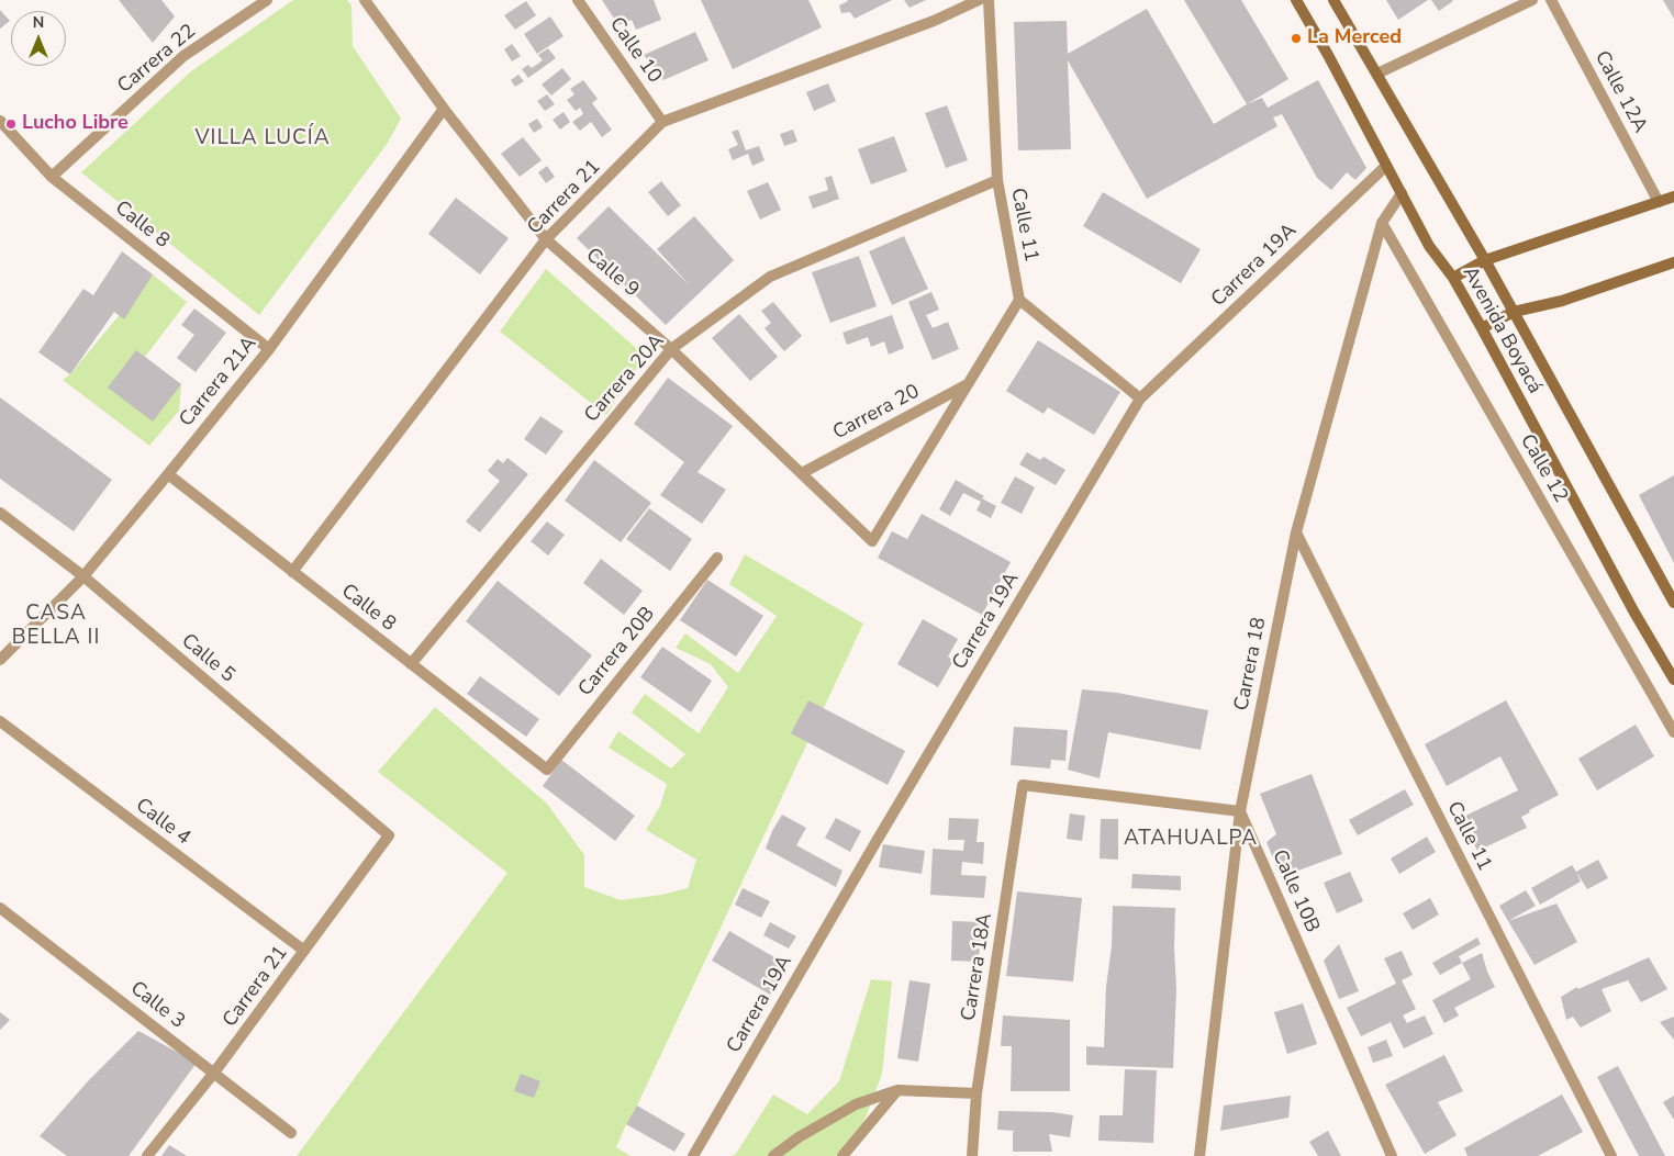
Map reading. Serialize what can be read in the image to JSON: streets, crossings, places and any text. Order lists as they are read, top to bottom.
{
  "streets": {
    "main road": ["Avenida Boyacá"],
    "street": [
      "Calle 10",
      "Carrera 22",
      "Calle 12A",
      "Carrera 21",
      "Calle 8",
      "Calle 11",
      "Carrera 19A",
      "Calle 9",
      "Carrera 20A",
      "Carrera 21A",
      "Carrera 20",
      "Calle 12",
      "Carrera 20B",
      "Calle 5",
      "Carrera 18",
      "Calle 4",
      "Calle 10B",
      "Carrera 18A",
      "Calle 3"
    ]
  },
  "crossings": [
    ["Calle 10", "Carrera 21"],
    ["Carrera 22", "Calle 8"],
    ["Carrera 21", "Calle 8"],
    ["Carrera 21", "Calle 9"],
    ["Carrera 21", "Calle 5"],
    ["Carrera 21", "Calle 4"],
    ["Carrera 21", "Calle 3"],
    ["Calle 8", "Carrera 20A"],
    ["Calle 8", "Carrera 21A"],
    ["Calle 8", "Carrera 20B"],
    ["Calle 11", "Carrera 20A"],
    ["Calle 11", "Carrera 18"],
    ["Carrera 19A", "Avenida Boyacá"],
    ["Calle 9", "Carrera 20A"],
    ["Calle 9", "Carrera 21A"],
    ["Calle 9", "Carrera 20"],
    ["Avenida Boyacá", "Carrera 18"],
    ["Carrera 21A", "Calle 5"],
    ["Calle 12", "Carrera 18"],
    ["Carrera 18", "Calle 10B"],
    ["Carrera 18", "Carrera 18A"],
    ["Calle 10B", "Carrera 18A"]
  ],
  "districts": ["VILLA LUCÍA", "CASA BELLA II", "ATAHUALPA"],
  "places": ["La Merced", "Lucho Libre"],
  "north": "top"
}
